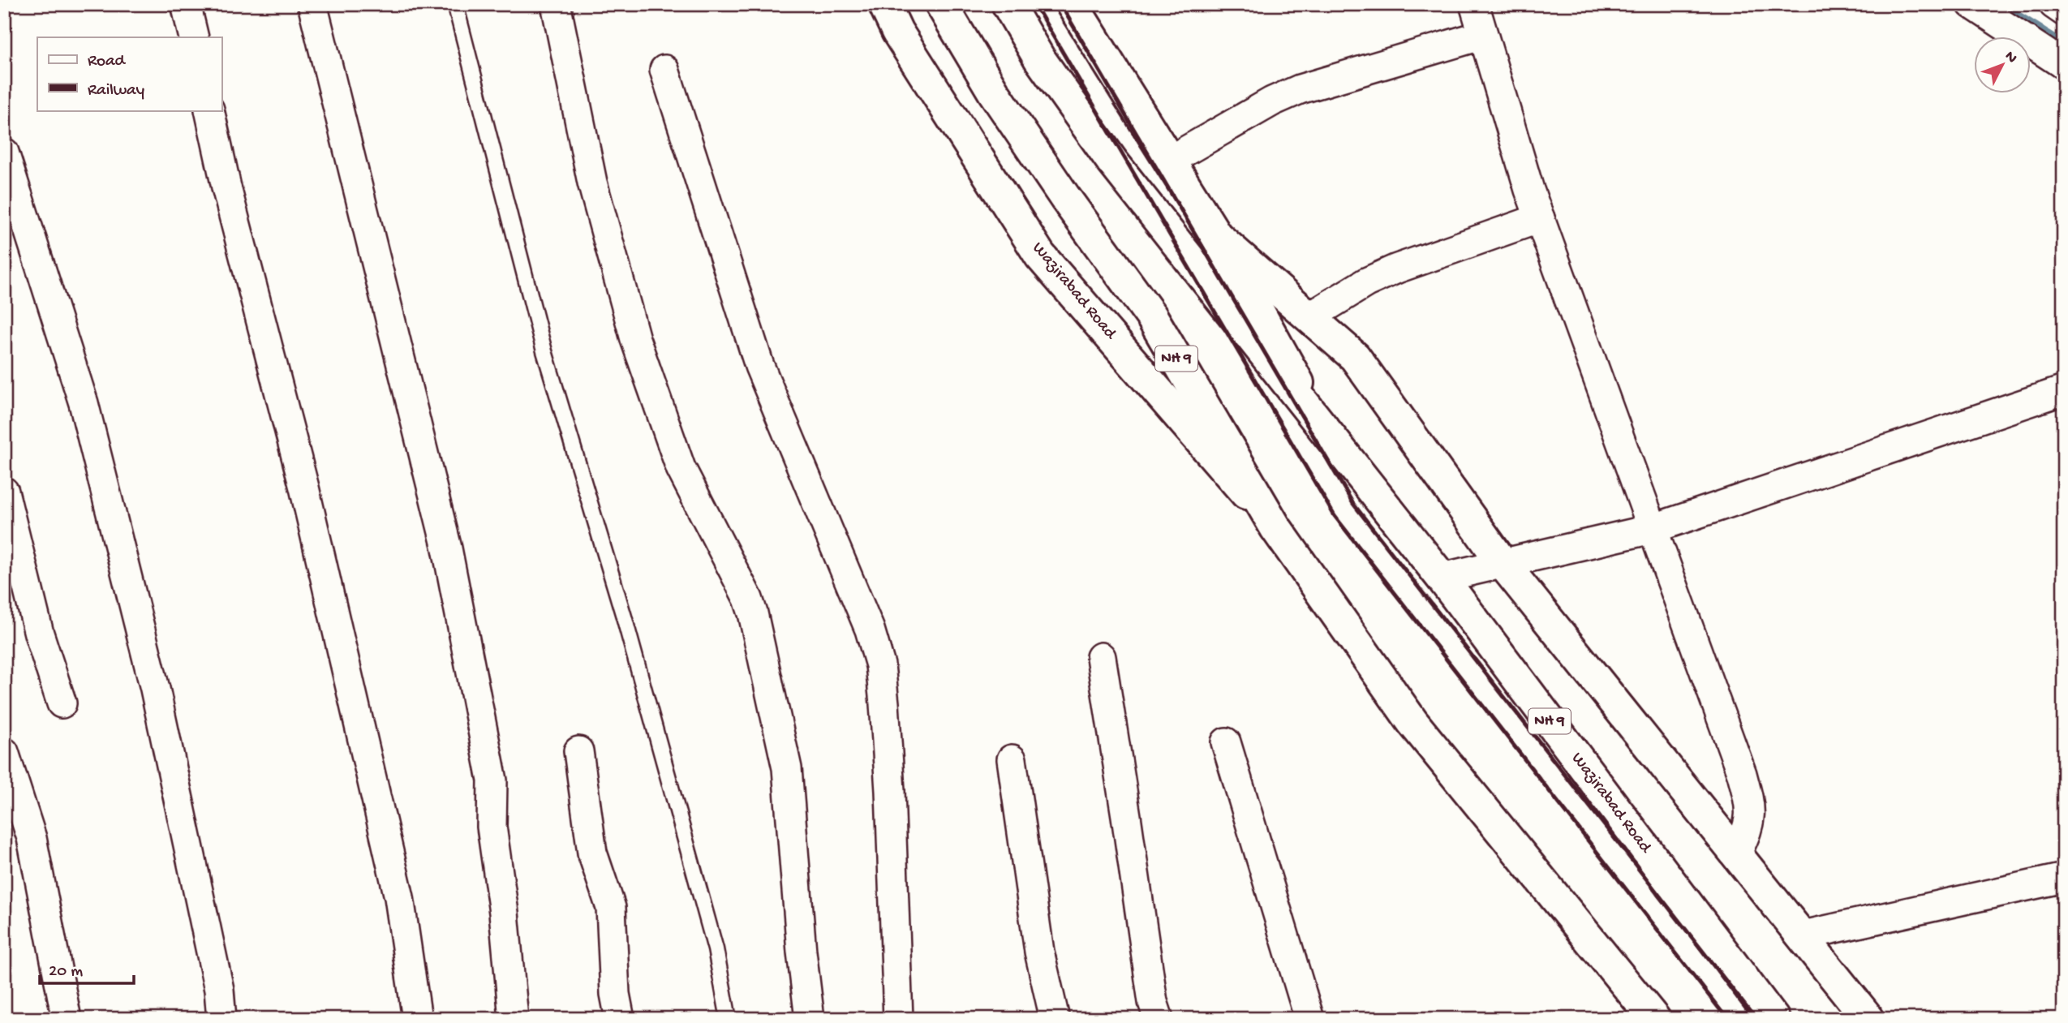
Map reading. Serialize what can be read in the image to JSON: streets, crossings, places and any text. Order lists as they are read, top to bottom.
{
  "streets": {
    "main road": ["Wazirabad Road", "NH 9"]
  },
  "legend": ["Road", "Railway"],
  "scale_bar": "20 m",
  "north": "top right"
}
